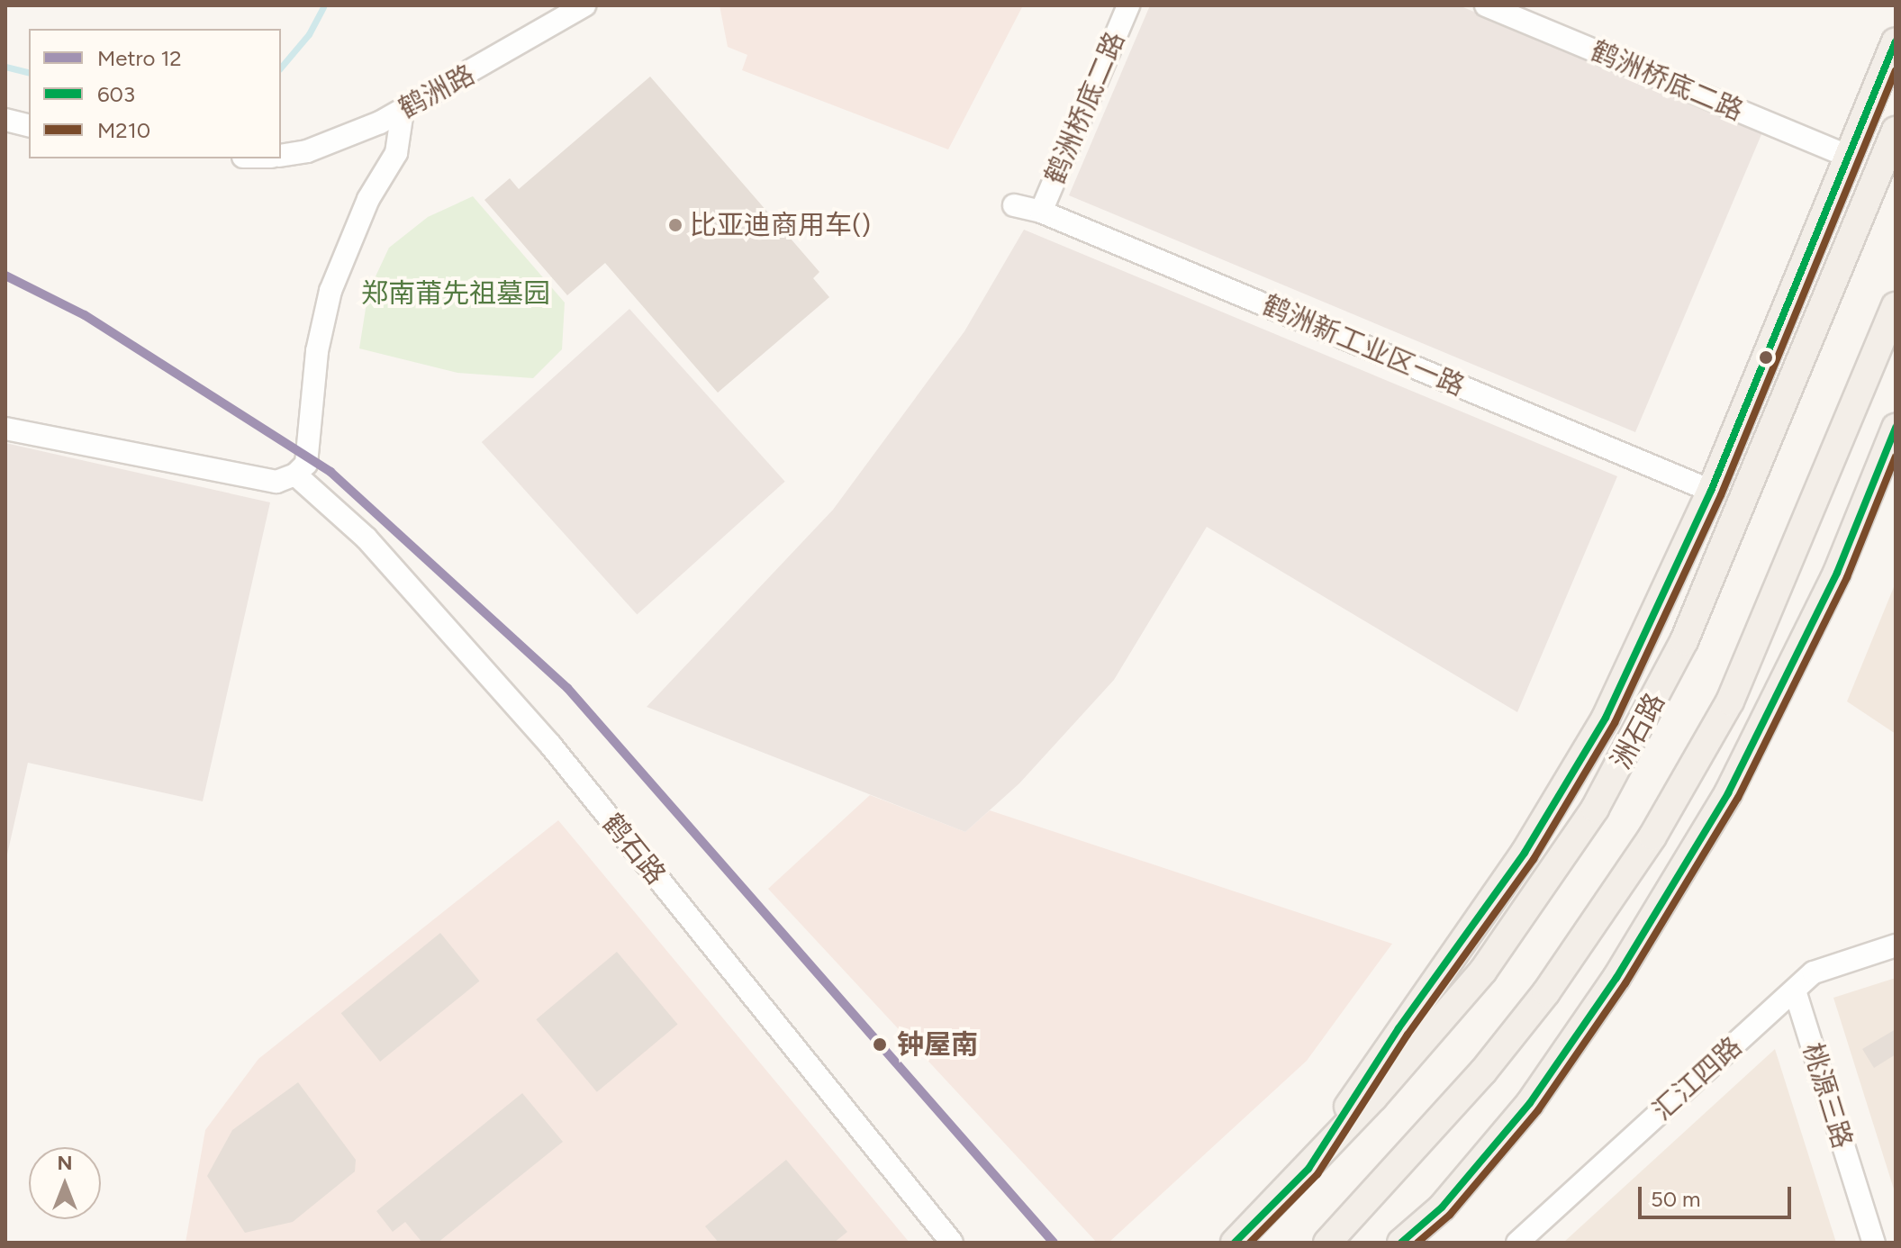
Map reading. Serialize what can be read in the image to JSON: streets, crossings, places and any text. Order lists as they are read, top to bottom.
{
  "streets": {
    "main road": ["洲石路"],
    "street": [
      "鹤洲桥底二路",
      "鹤洲路",
      "鹤洲新工业区一路",
      "鹤石路",
      "汇江四路",
      "桃源三路"
    ]
  },
  "crossings": [
    ["鹤洲桥底二路", "鹤洲新工业区一路"],
    ["汇江四路", "桃源三路"]
  ],
  "parks": ["郑南莆先祖墓园"],
  "places": ["比亚迪商用车()", "钟屋南"],
  "lines": ["transit line 603", "transit line M210", "metro line 12"],
  "legend": ["Metro 12", "603", "M210"],
  "scale_bar": "50 m",
  "north": "top"
}
